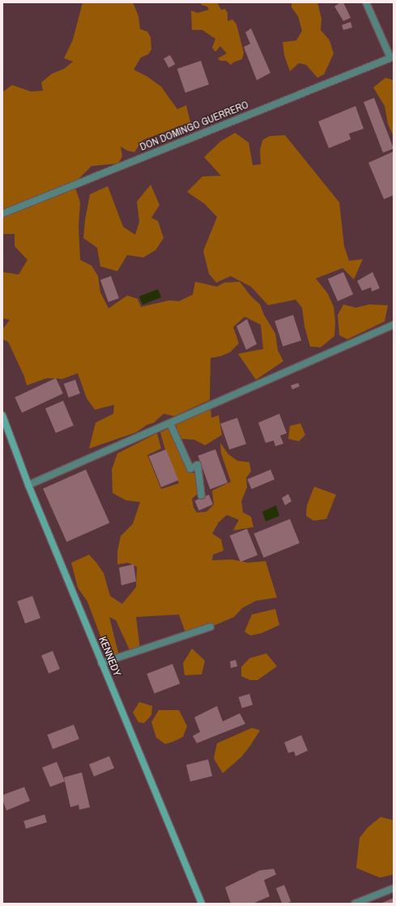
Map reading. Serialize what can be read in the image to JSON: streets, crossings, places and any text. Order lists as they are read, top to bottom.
{
  "streets": {
    "main road": ["KENNEDY"],
    "street": ["DON DOMINGO GUERRERO"]
  }
}
